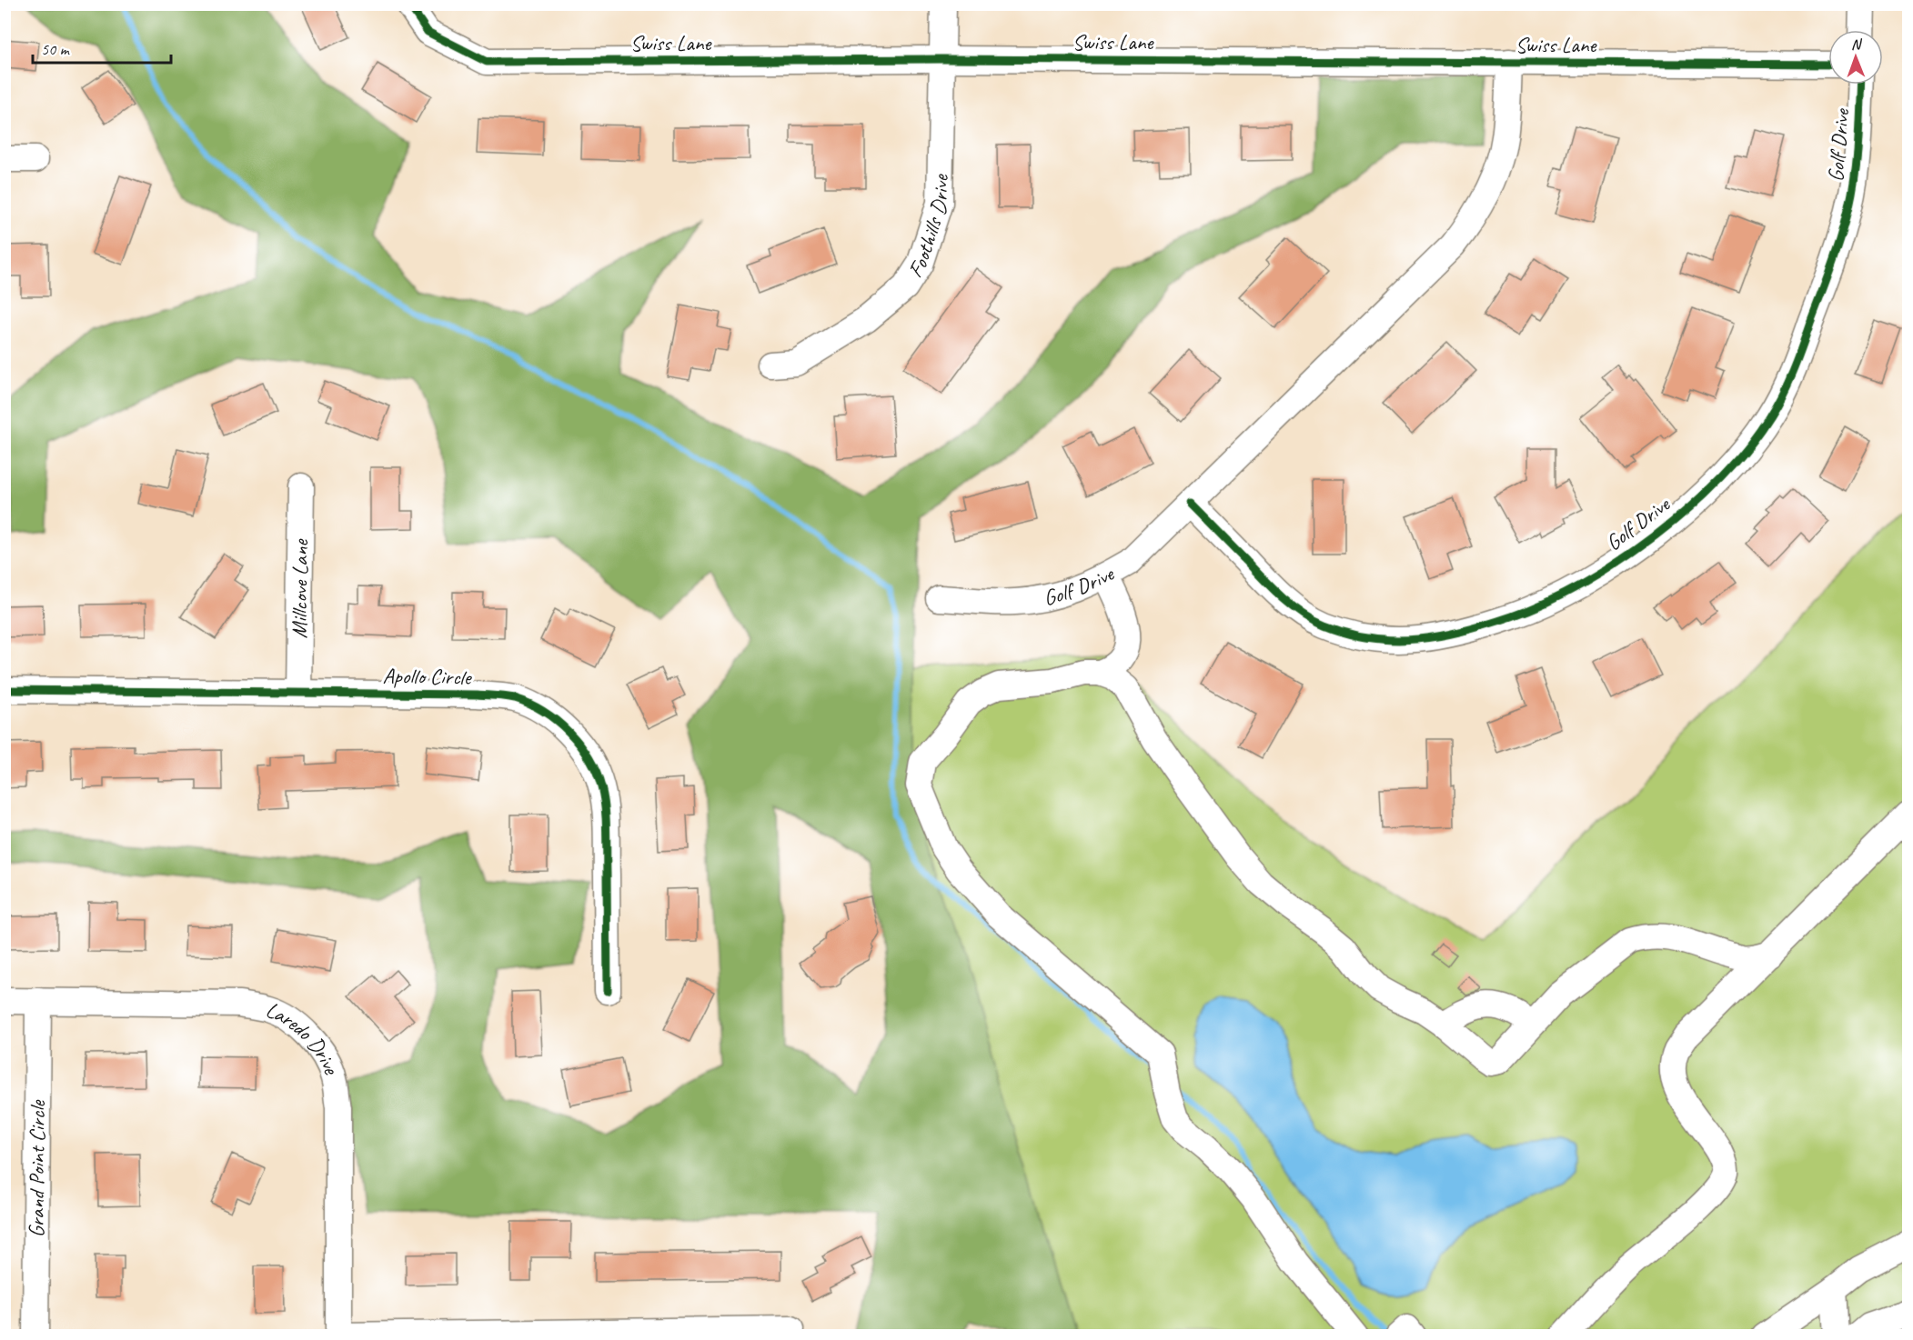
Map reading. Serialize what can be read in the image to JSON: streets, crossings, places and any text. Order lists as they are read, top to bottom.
{
  "streets": {
    "street": [
      "Swiss Lane",
      "Golf Drive",
      "Foothills Drive",
      "Millcove Lane",
      "Apollo Circle",
      "Laredo Drive",
      "Grand Point Circle"
    ]
  },
  "crossings": [
    ["Swiss Lane", "Golf Drive"],
    ["Swiss Lane", "Foothills Drive"],
    ["Millcove Lane", "Apollo Circle"],
    ["Laredo Drive", "Grand Point Circle"]
  ],
  "scale_bar": "50 m",
  "north": "top"
}
